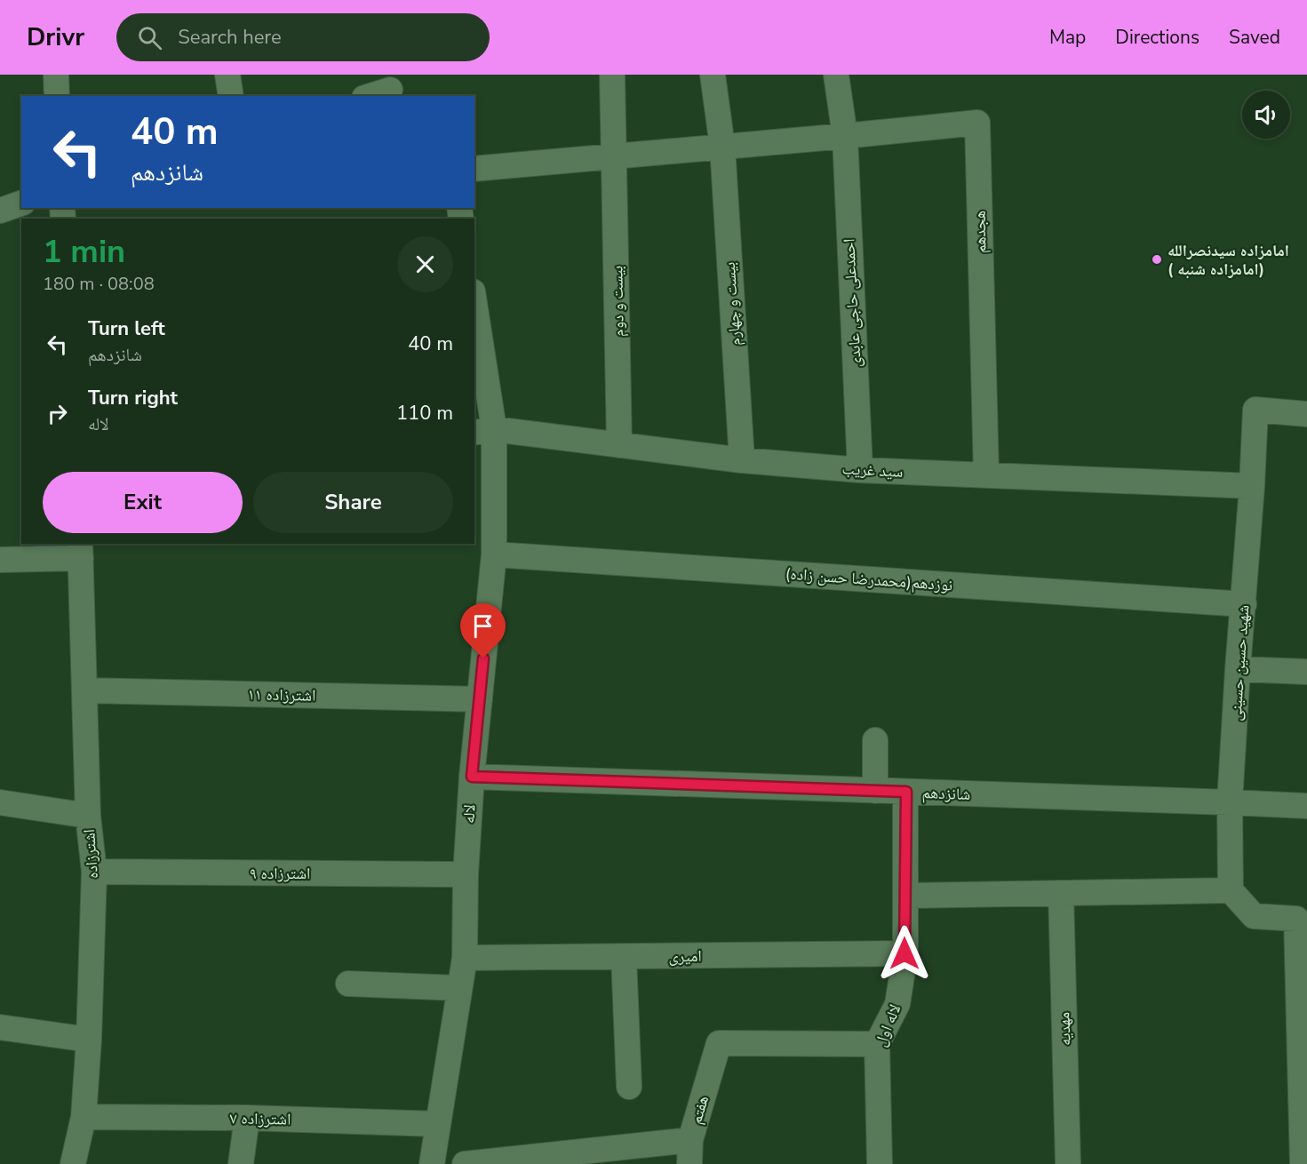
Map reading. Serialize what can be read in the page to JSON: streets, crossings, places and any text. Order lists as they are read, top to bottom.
{
  "streets": {
    "street": [
      "هجدهم",
      "بیست و دوم",
      "احمدعلی حاجی عابدی",
      "بیست و چهارم",
      "سید غریب",
      "نوزدهم(محمدرضا حسن زاده)",
      "شهید حسین حسینی",
      "اشترزاده ۱۱",
      "شانزدهم",
      "لاله",
      "اشترزاده",
      "اشترزاده ۹",
      "امیری",
      "لاله اول",
      "مهدیه",
      "هفتم",
      "اشترزاده ۷"
    ]
  },
  "crossings": [
    ["هجدهم", "احمدعلی حاجی عابدی"],
    ["هجدهم", "سید غریب"],
    ["بیست و دوم", "سید غریب"],
    ["احمدعلی حاجی عابدی", "سید غریب"],
    ["بیست و چهارم", "سید غریب"],
    ["سید غریب", "شهید حسین حسینی"],
    ["سید غریب", "لاله"],
    ["نوزدهم(محمدرضا حسن زاده)", "شهید حسین حسینی"],
    ["نوزدهم(محمدرضا حسن زاده)", "لاله"],
    ["شهید حسین حسینی", "شانزدهم"],
    ["اشترزاده ۱۱", "لاله"],
    ["اشترزاده ۱۱", "اشترزاده"],
    ["شانزدهم", "لاله"],
    ["شانزدهم", "لاله اول"],
    ["لاله", "اشترزاده ۹"],
    ["لاله", "امیری"],
    ["لاله", "اشترزاده ۷"],
    ["اشترزاده", "اشترزاده ۹"],
    ["اشترزاده", "اشترزاده ۷"],
    ["امیری", "لاله اول"],
    ["لاله اول", "هفتم"]
  ],
  "places": ["امامزاده سیدنصرالله ( امامزاده شنبه)"],
  "page": {
    "header": "Drivr",
    "search": "Search here",
    "nav": ["Map", "Directions", "Saved"],
    "turn": ["40 m", "شانزدهم"],
    "heading": ["1 min", "180 m · 08:08"],
    "list": [
      {
        "name": "Turn left",
        "note": "شانزدهم",
        "value": "40 m"
      },
      {
        "name": "Turn right",
        "note": "لاله",
        "value": "110 m"
      }
    ],
    "buttons": ["Exit", "Share"]
  }
}
